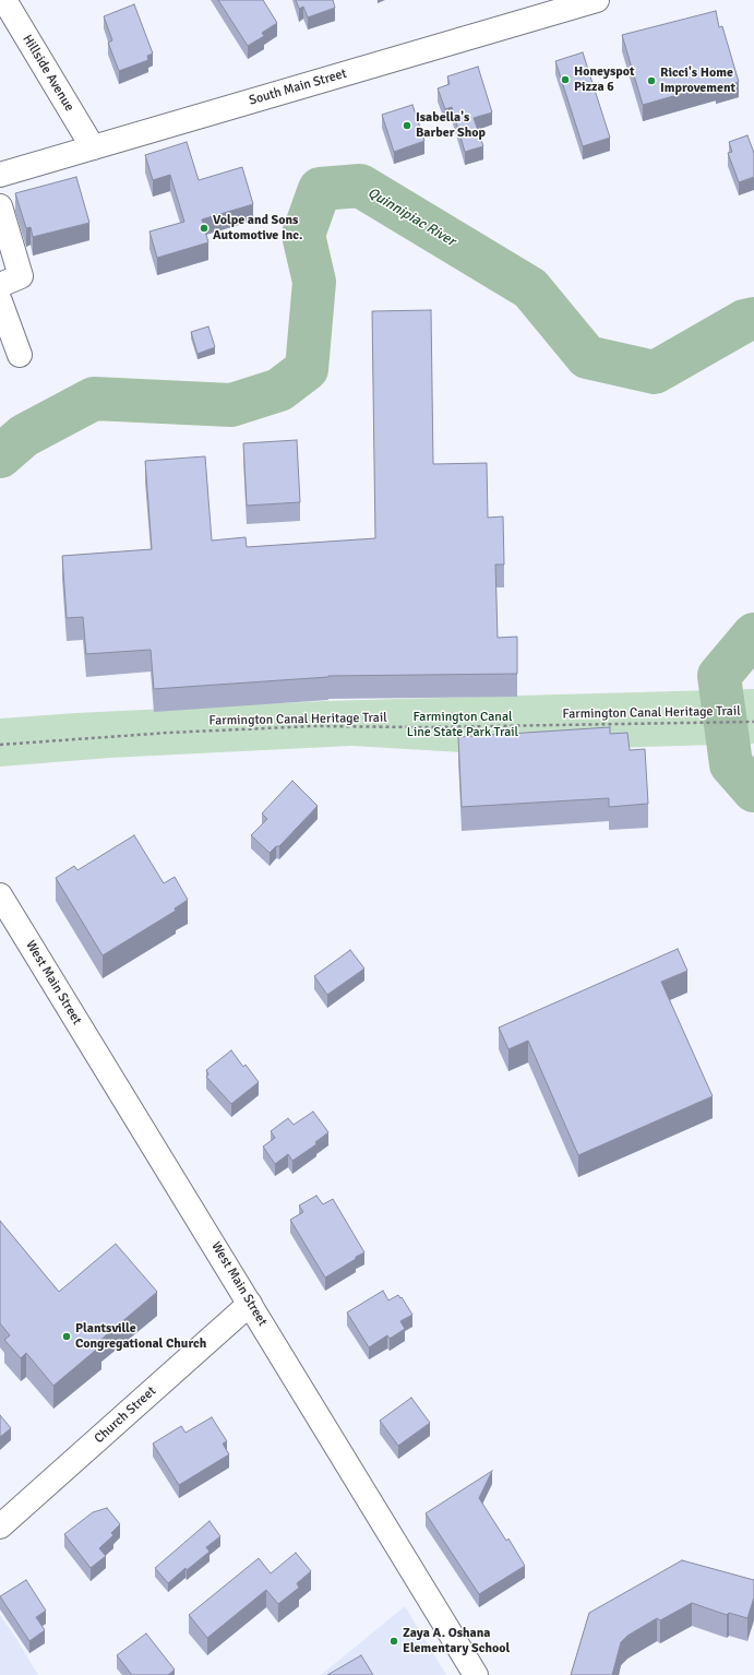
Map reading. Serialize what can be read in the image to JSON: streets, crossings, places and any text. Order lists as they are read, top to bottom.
{
  "streets": {
    "main road": [
      "Hillside Avenue",
      "South Main Street",
      "West Main Street",
      "Church Street"
    ],
    "path": ["Farmington Canal Heritage Trail"]
  },
  "crossings": [
    ["Hillside Avenue", "South Main Street"],
    ["West Main Street", "Church Street"]
  ],
  "water": ["Quinnipiac River"],
  "parks": ["Farmington Canal Line State Park Trail"],
  "places": [
    "Honeyspot Pizza 6",
    "Ricci's Home Improvement",
    "Isabella's Barber Shop",
    "Volpe and Sons Automotive Inc.",
    "Plantsville Congregational Church",
    "Zaya A. Oshana Elementary School"
  ]
}
